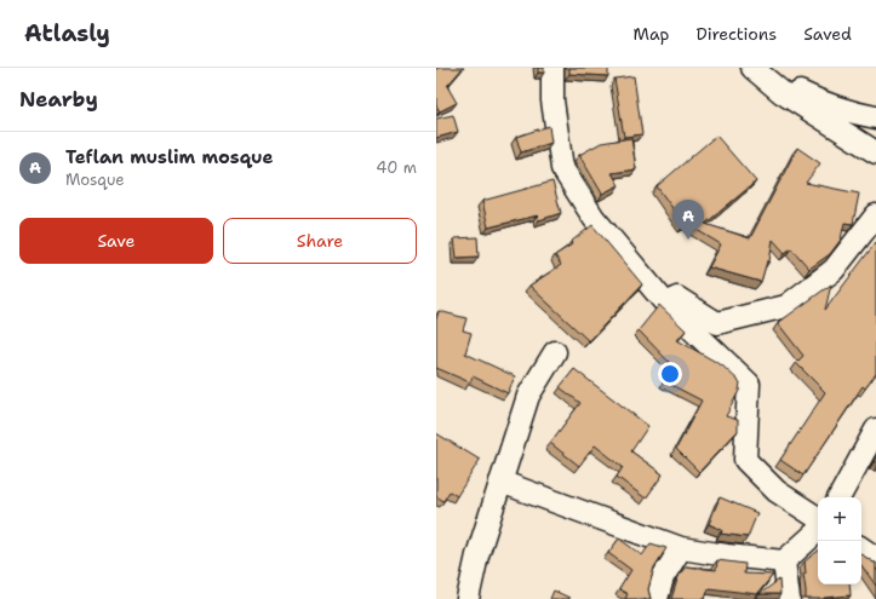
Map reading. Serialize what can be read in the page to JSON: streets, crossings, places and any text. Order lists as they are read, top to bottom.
{
  "page": {
    "header": "Atlasly",
    "nav": ["Map", "Directions", "Saved"],
    "heading": "Nearby",
    "list": [
      {
        "mark": "A",
        "name": "Teflan muslim mosque",
        "note": "Mosque",
        "value": "40 m"
      }
    ],
    "pins": "A",
    "buttons": ["Save", "Share"],
    "map_buttons": ["+", "−"]
  }
}
